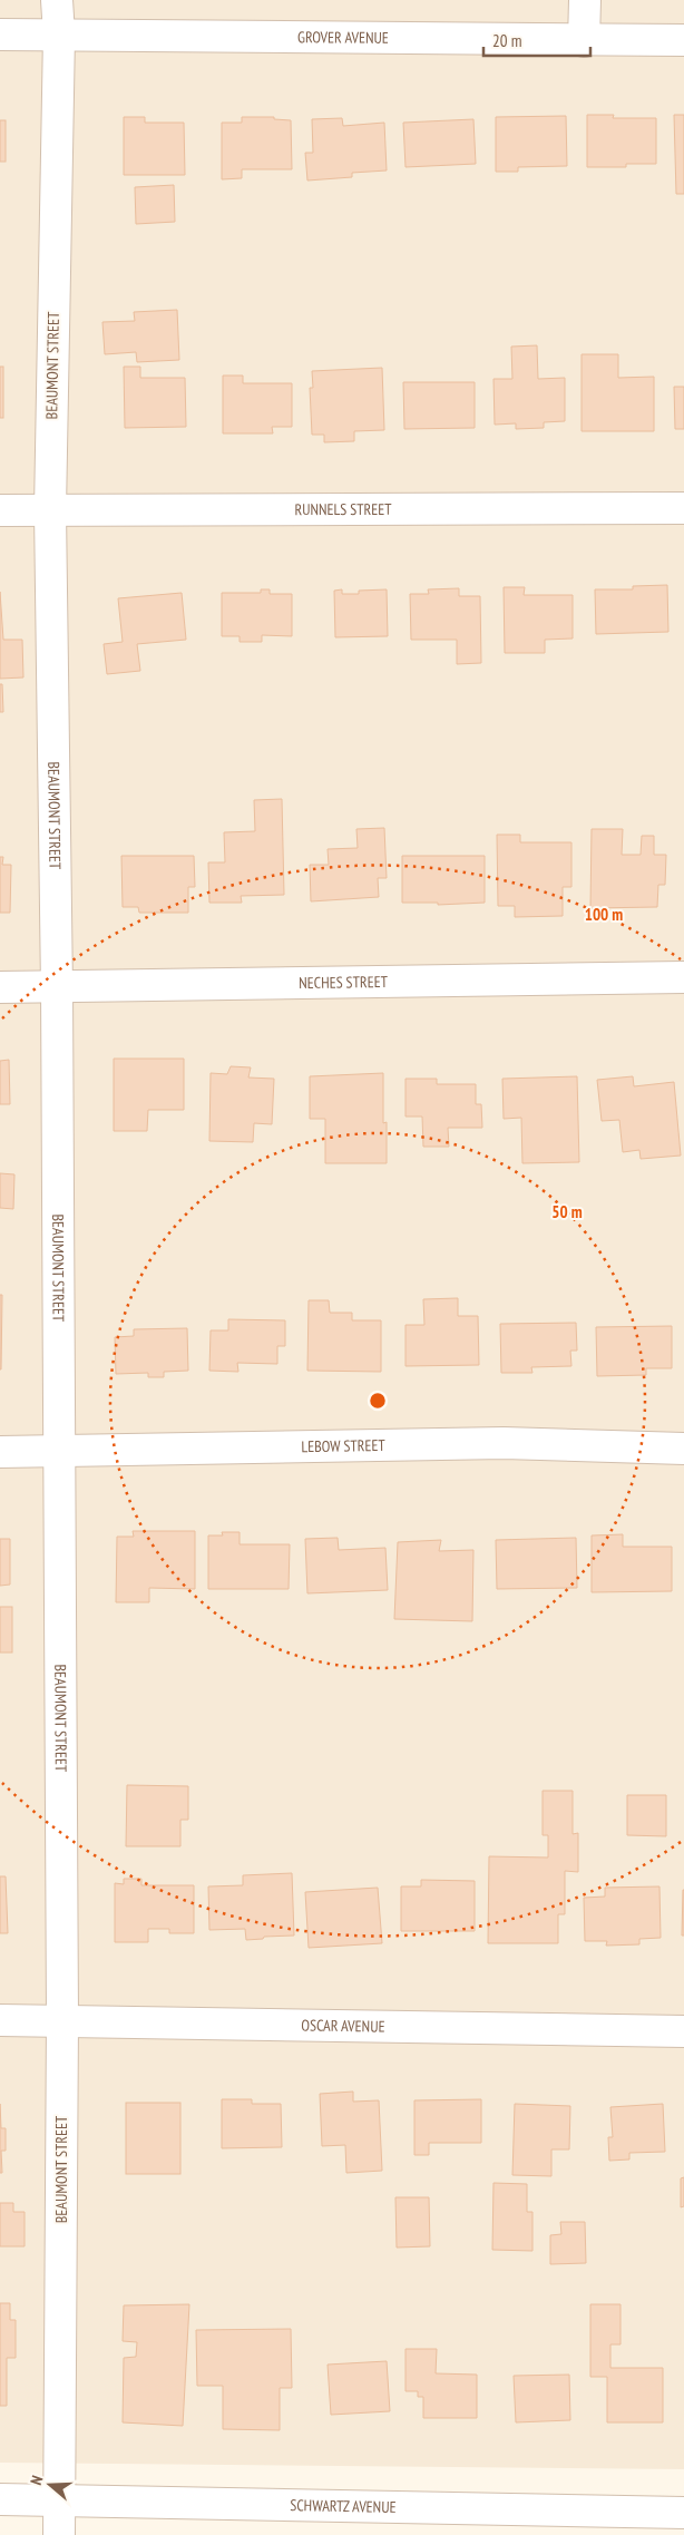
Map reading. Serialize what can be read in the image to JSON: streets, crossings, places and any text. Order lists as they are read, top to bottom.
{
  "streets": {
    "street": [
      "GROVER AVENUE",
      "BEAUMONT STREET",
      "RUNNELS STREET",
      "NECHES STREET",
      "LEBOW STREET",
      "OSCAR AVENUE",
      "SCHWARTZ AVENUE"
    ]
  },
  "crossings": [
    ["GROVER AVENUE", "BEAUMONT STREET"],
    ["BEAUMONT STREET", "RUNNELS STREET"],
    ["BEAUMONT STREET", "NECHES STREET"],
    ["BEAUMONT STREET", "LEBOW STREET"],
    ["BEAUMONT STREET", "OSCAR AVENUE"],
    ["BEAUMONT STREET", "SCHWARTZ AVENUE"]
  ],
  "scale_bar": "20 m",
  "north": "left",
  "rings": ["100 m", "50 m"]
}
